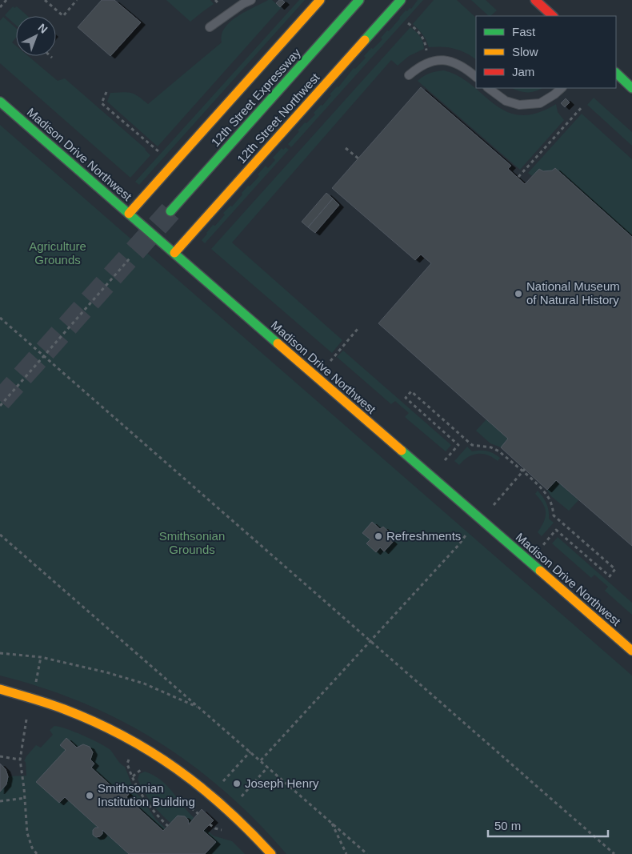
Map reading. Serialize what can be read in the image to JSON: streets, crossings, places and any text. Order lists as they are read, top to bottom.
{
  "streets": {
    "main road": ["12th Street Expressway", "12th Street Northwest", "Madison Drive Northwest"]
  },
  "crossings": [
    ["12th Street Northwest", "Madison Drive Northwest"]
  ],
  "parks": ["Agriculture Grounds", "Smithsonian Grounds"],
  "places": [
    "National Museum of Natural History",
    "Refreshments",
    "Joseph Henry",
    "Smithsonian Institution Building"
  ],
  "legend": ["Fast", "Slow", "Jam"],
  "scale_bar": "50 m",
  "north": "top right"
}
